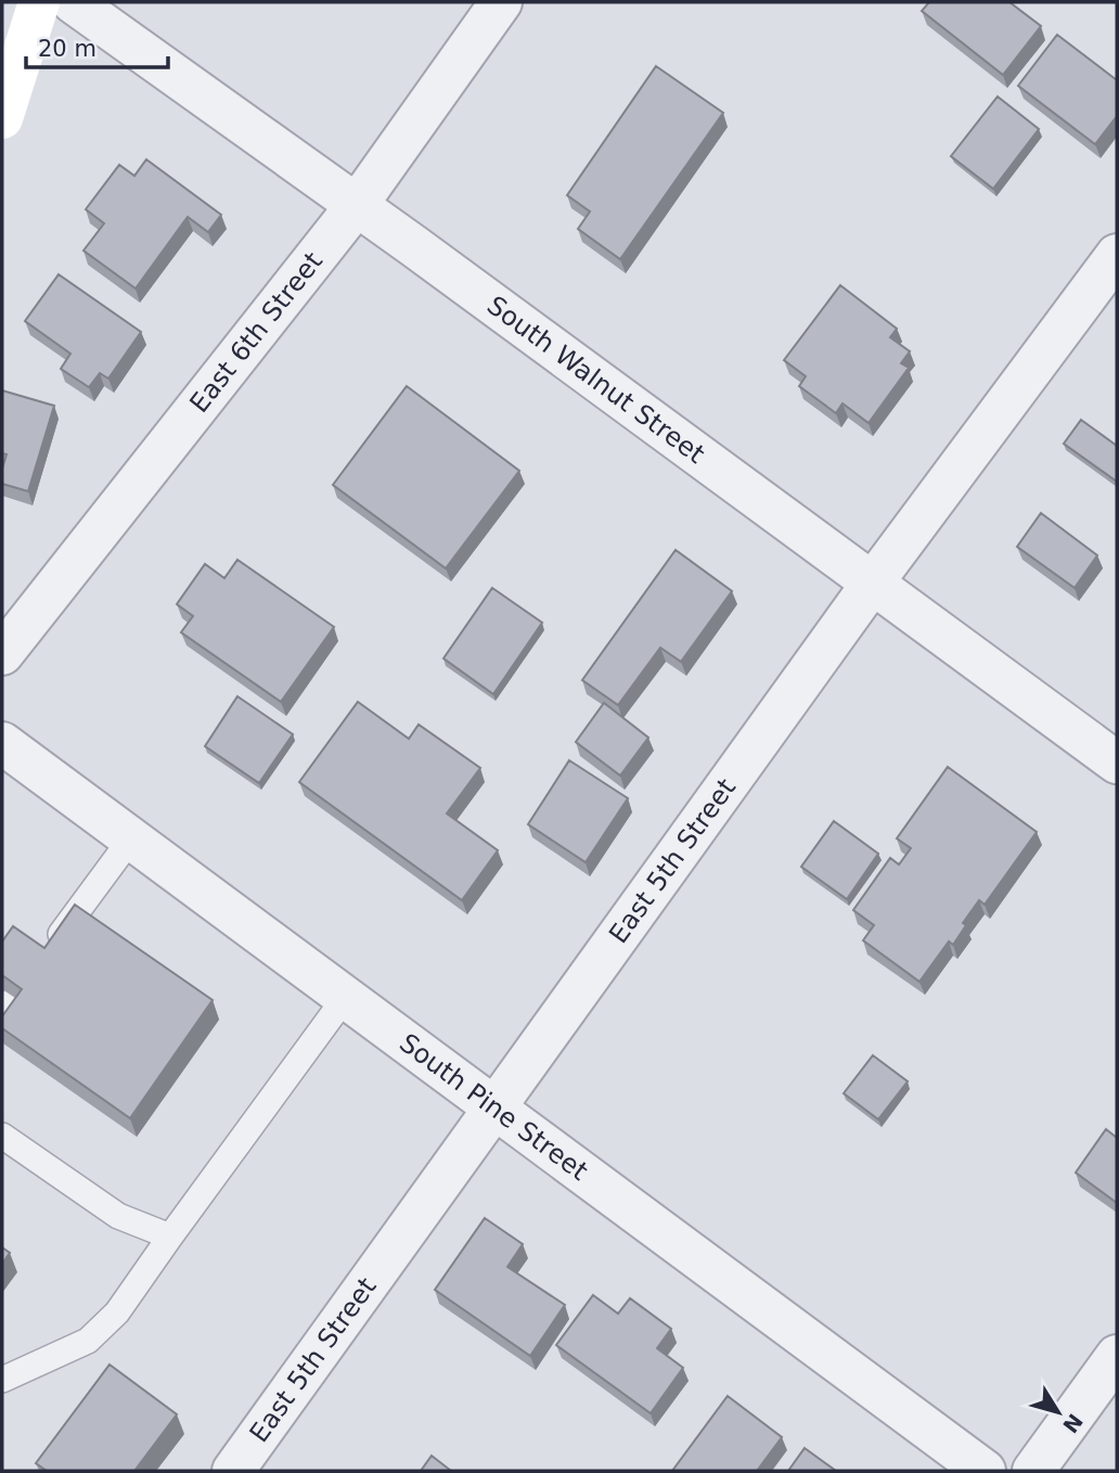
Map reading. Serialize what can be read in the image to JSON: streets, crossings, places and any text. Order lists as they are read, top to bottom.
{
  "streets": {
    "street": [
      "East 6th Street",
      "South Walnut Street",
      "East 5th Street",
      "South Pine Street"
    ]
  },
  "crossings": [
    ["East 6th Street", "South Walnut Street"],
    ["South Walnut Street", "East 5th Street"],
    ["East 5th Street", "South Pine Street"]
  ],
  "scale_bar": "20 m",
  "north": "bottom right"
}
